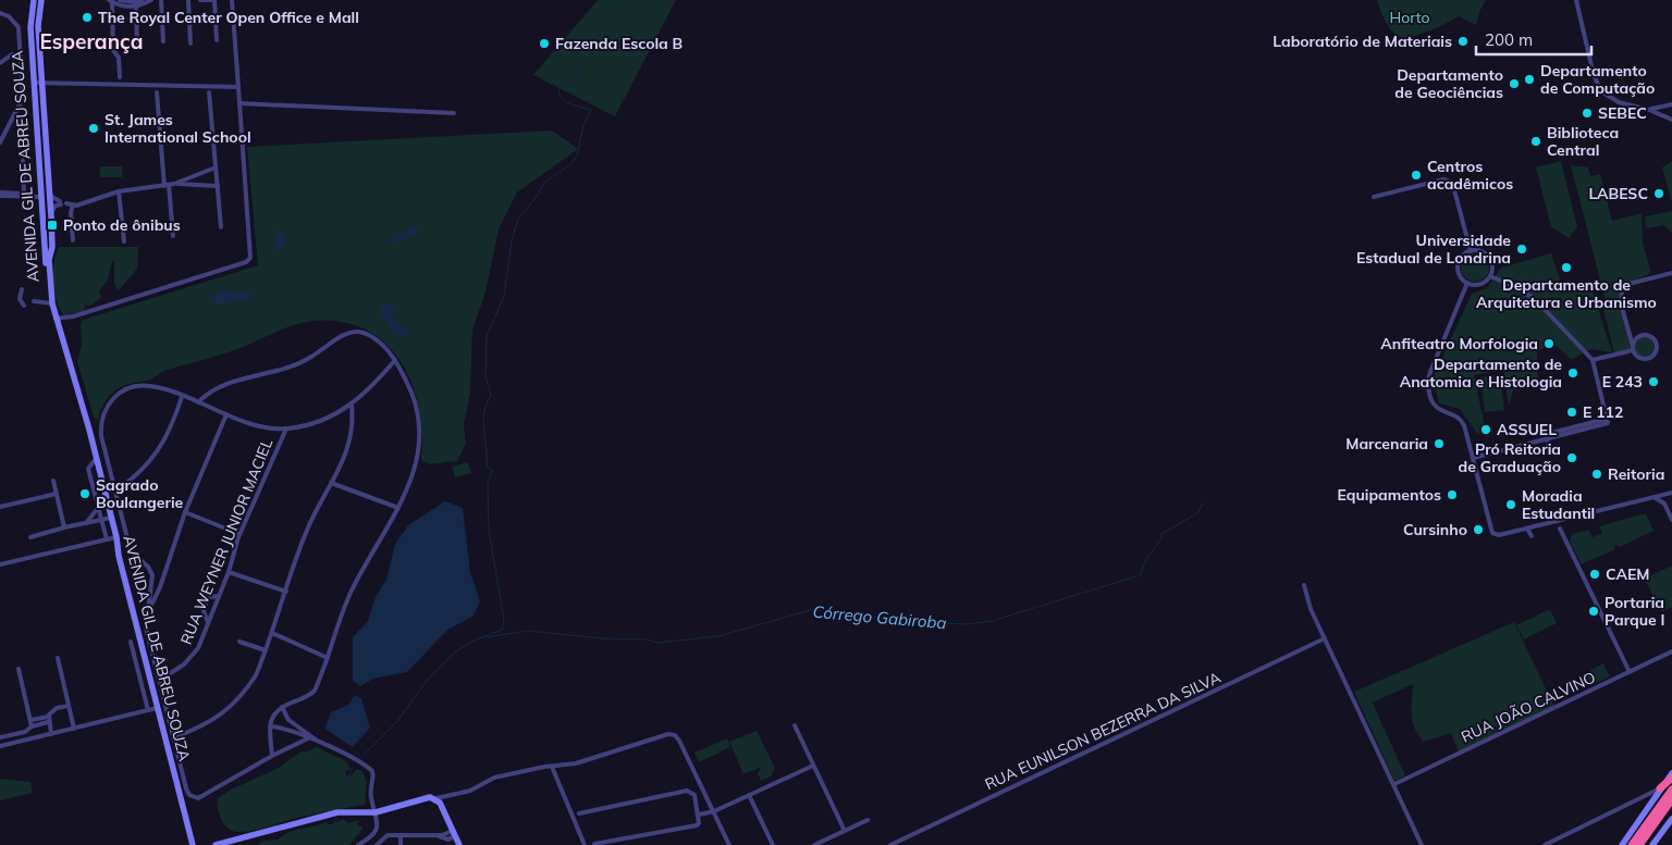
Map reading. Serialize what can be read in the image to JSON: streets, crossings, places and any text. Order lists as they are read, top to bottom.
{
  "streets": {
    "street": [
      "AVENIDA GIL DE ABREU SOUZA",
      "RUA WEYNER JUNIOR MACIEL",
      "RUA JOÃO CALVINO",
      "RUA EUNILSON BEZERRA DA SILVA"
    ]
  },
  "districts": ["Esperança"],
  "water": ["Córrego Gabiroba"],
  "parks": ["Horto"],
  "places": {
    "other": [
      "The Royal Center Open Office e Mall",
      "Laboratório de Materiais",
      "Fazenda Escola B",
      "Departamento de Computação",
      "Departamento de Geociências",
      "SEBEC",
      "St. James International School",
      "Biblioteca Central",
      "Centros acadêmicos",
      "LABESC",
      "Universidade Estadual de Londrina",
      "Departamento de Arquitetura e Urbanismo",
      "Anfiteatro Morfologia",
      "Departamento de Anatomia e Histologia",
      "E 243",
      "E 112",
      "ASSUEL",
      "Marcenaria",
      "Pró Reitoria de Graduação",
      "Reitoria",
      "Sagrado Boulangerie",
      "Equipamentos",
      "Moradia Estudantil",
      "Cursinho",
      "CAEM",
      "Portaria Parque I"
    ],
    "transit": ["Ponto de ônibus"]
  },
  "scale_bar": "200 m"
}
